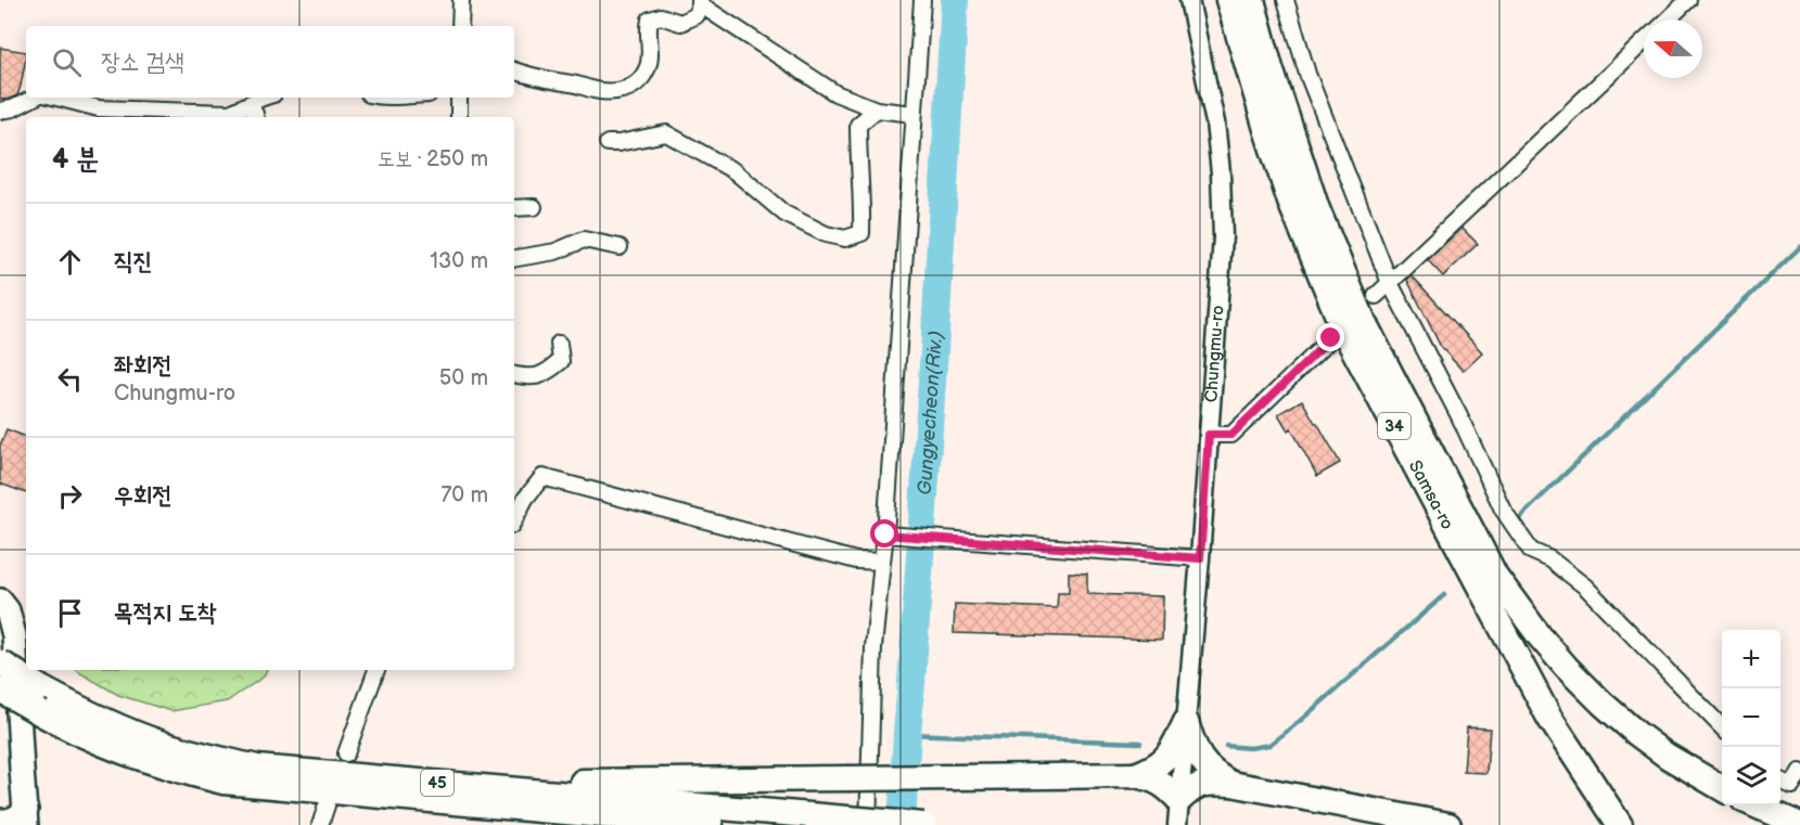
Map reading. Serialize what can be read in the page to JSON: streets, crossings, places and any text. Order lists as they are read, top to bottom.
{
  "streets": {
    "highway": ["34", "Samsa-ro", "45"],
    "street": ["Chungmu-ro"]
  },
  "water": ["Gungyecheon(Riv.)"],
  "north": "left",
  "page": {
    "search": "장소 검색",
    "heading": ["4 분", "도보 · 250 m"],
    "list": [
      ["직진", "130 m"],
      ["좌회전", "Chungmu-ro", "50 m"],
      ["우회전", "70 m"],
      "목적지 도착"
    ],
    "map_buttons": ["+", "−"]
  }
}
